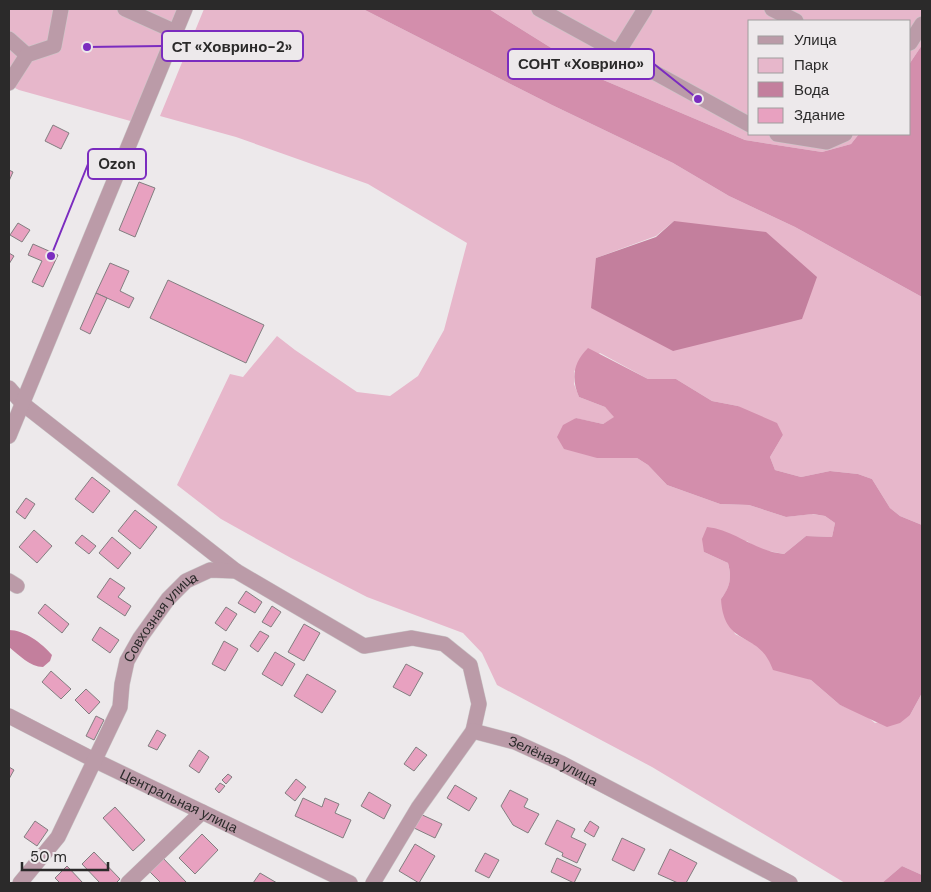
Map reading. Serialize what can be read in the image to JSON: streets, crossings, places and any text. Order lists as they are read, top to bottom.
{
  "streets": {
    "street": ["Совхозная улица", "Зелёная улица", "Центральная улица"]
  },
  "crossings": [
    ["Совхозная улица", "Зелёная улица"],
    ["Совхозная улица", "Центральная улица"]
  ],
  "places": ["СТ «Ховрино-2»", "СОНТ «Ховрино»", "Ozon"],
  "legend": [
    "Улица",
    "Парк",
    "Вода",
    "Здание"
  ],
  "scale_bar": "50 m"
}
